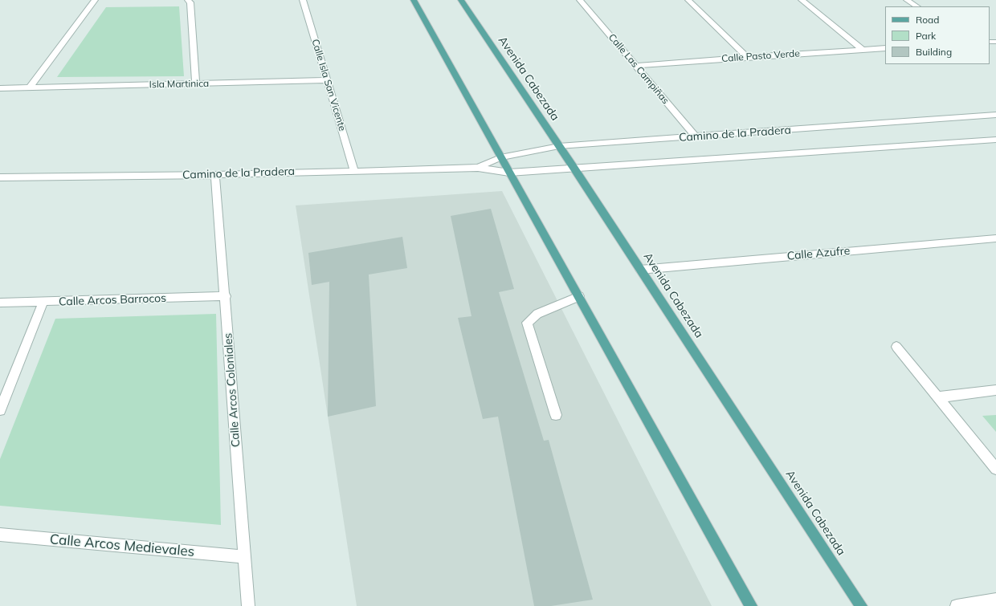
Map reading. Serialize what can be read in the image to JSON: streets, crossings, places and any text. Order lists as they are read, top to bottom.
{
  "streets": {
    "main road": ["Avenida Cabezada"],
    "street": [
      "Calle Pasto Verde",
      "Calle Las Campiñas",
      "Isla Martinica",
      "Calle Isla San Vicente",
      "Camino de la Pradera",
      "Calle Azufre",
      "Calle Arcos Barrocos",
      "Calle Arcos Coloniales",
      "Calle Arcos Medievales"
    ]
  },
  "crossings": [
    ["Calle Pasto Verde", "Calle Las Campiñas"],
    ["Calle Las Campiñas", "Camino de la Pradera"],
    ["Avenida Cabezada", "Camino de la Pradera"],
    ["Avenida Cabezada", "Calle Azufre"],
    ["Isla Martinica", "Calle Isla San Vicente"],
    ["Calle Isla San Vicente", "Camino de la Pradera"],
    ["Camino de la Pradera", "Calle Arcos Coloniales"],
    ["Calle Arcos Barrocos", "Calle Arcos Coloniales"],
    ["Calle Arcos Coloniales", "Calle Arcos Medievales"]
  ],
  "legend": ["Road", "Park", "Building"]
}
